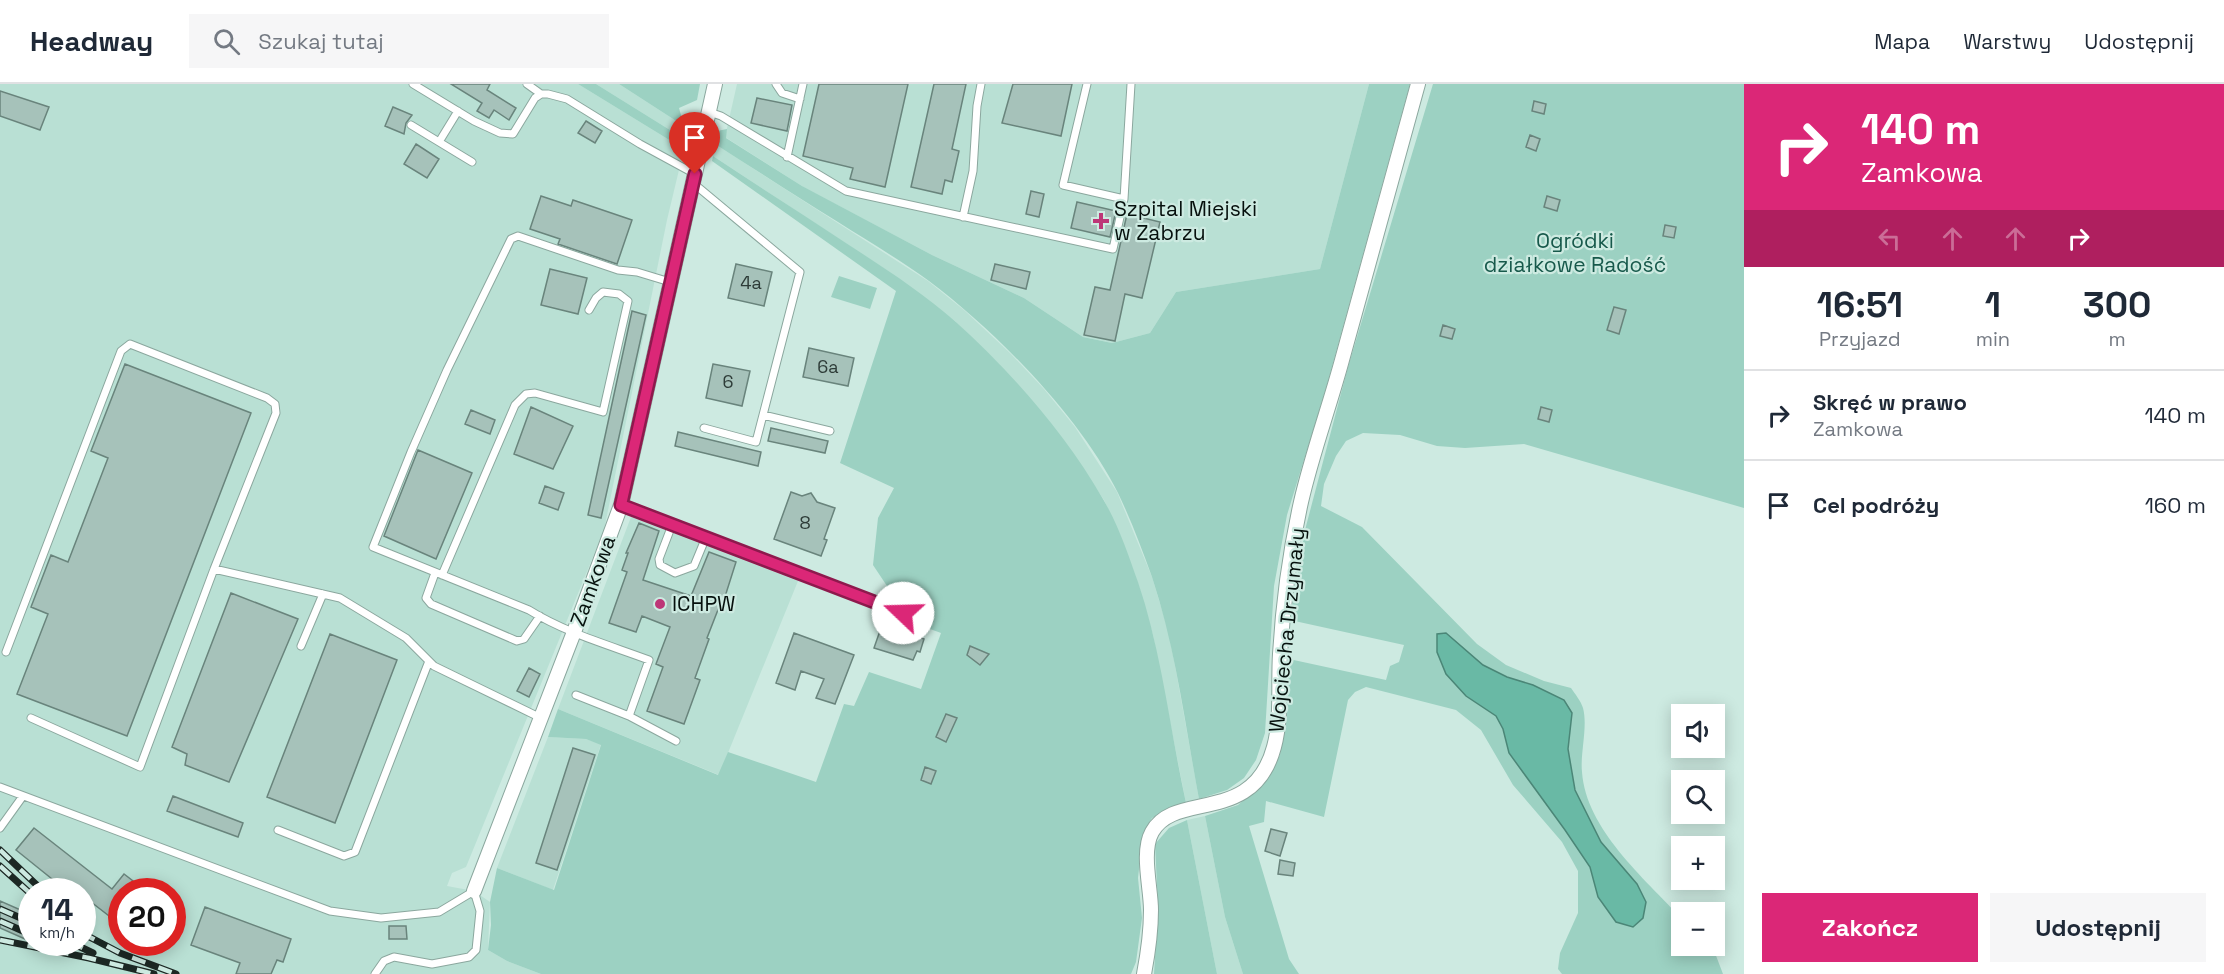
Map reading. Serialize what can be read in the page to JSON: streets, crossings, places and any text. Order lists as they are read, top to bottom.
{
  "streets": {
    "street": ["Zamkowa", "Wojciecha Drzymały"]
  },
  "parks": ["Ogródki działkowe Radość"],
  "places": {
    "health": ["Szpital Miejski w Zabrzu"],
    "other": ["ICHPW"]
  },
  "house_numbers": [
    "4a",
    "6a",
    "6",
    "8"
  ],
  "page": {
    "header": "Headway",
    "search": "Szukaj tutaj",
    "nav": ["Mapa", "Warstwy", "Udostępnij"],
    "turn": ["140 m", "Zamkowa"],
    "eta": [
      "16:51",
      "Przyjazd",
      "1",
      "min",
      "300",
      "m"
    ],
    "list": [
      {
        "name": "Skręć w prawo",
        "note": "Zamkowa",
        "value": "140 m"
      },
      {
        "name": "Cel podróży",
        "value": "160 m"
      }
    ],
    "map_buttons": ["+", "−"],
    "speed": "14 km/h",
    "limit": "20",
    "buttons": ["Zakończ", "Udostępnij"]
  }
}
